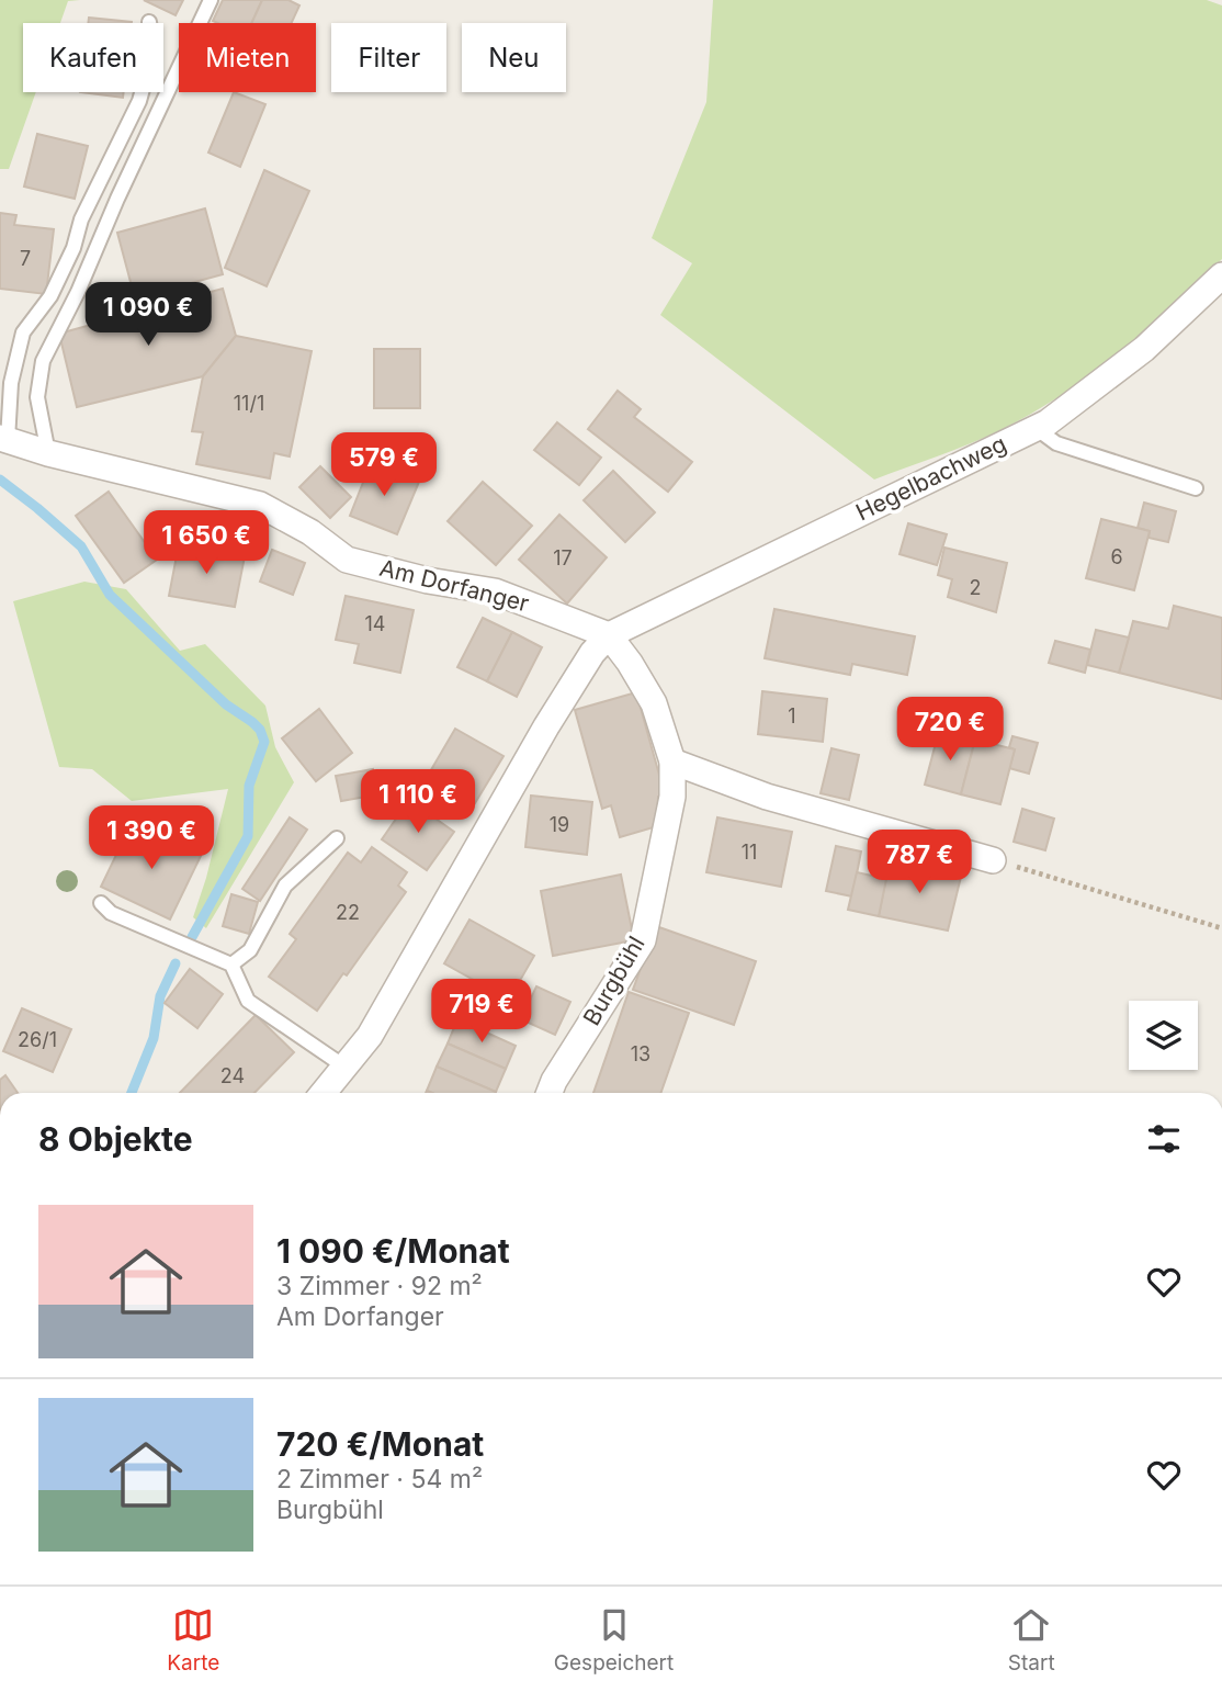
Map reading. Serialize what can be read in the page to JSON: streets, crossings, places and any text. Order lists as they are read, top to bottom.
{
  "streets": {
    "street": ["Hegelbachweg", "Am Dorfanger", "Burgbühl"]
  },
  "crossings": [
    ["Hegelbachweg", "Am Dorfanger"],
    ["Hegelbachweg", "Burgbühl"],
    ["Am Dorfanger", "Burgbühl"]
  ],
  "house_numbers": [
    "7",
    "11/1",
    "6",
    "17",
    "2",
    "14",
    "1",
    "19",
    "11",
    "22",
    "26/1",
    "13",
    "24"
  ],
  "page": {
    "chip": [
      "Kaufen",
      "Mieten",
      "Filter",
      "Neu"
    ],
    "price": [
      "1 090 €",
      "579 €",
      "1 650 €",
      "720 €",
      "1 110 €",
      "1 390 €",
      "787 €",
      "719 €"
    ],
    "heading": "8 Objekte",
    "list": [
      {
        "name": "1 090 €/Monat",
        "note": "3 Zimmer · 92 m² · Am Dorfanger"
      },
      {
        "name": "720 €/Monat",
        "note": "2 Zimmer · 54 m² · Burgbühl"
      }
    ],
    "tabs": ["Karte", "Gespeichert", "Start"]
  }
}
